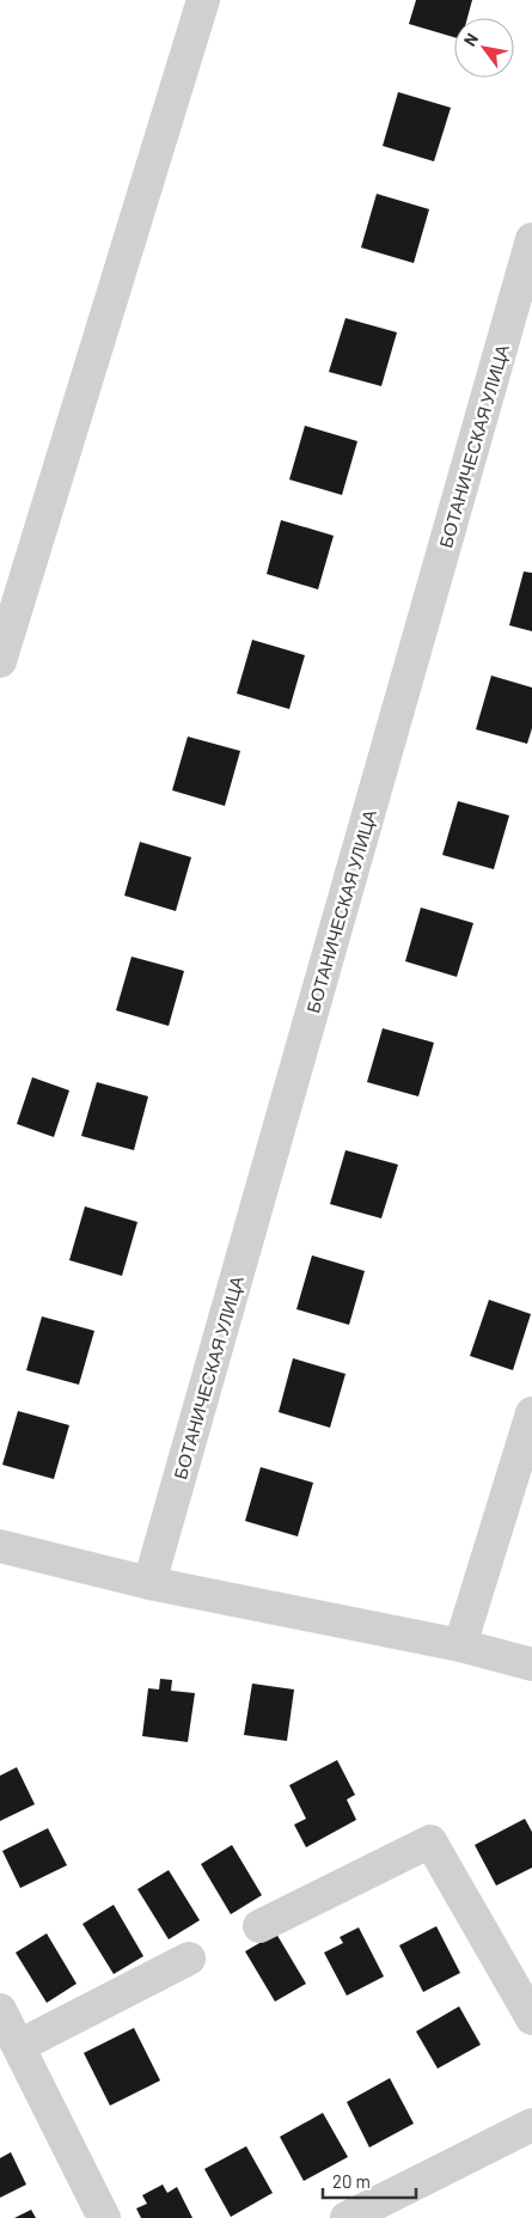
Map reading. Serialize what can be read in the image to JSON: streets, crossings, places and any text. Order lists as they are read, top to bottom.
{
  "streets": {
    "street": ["БОТАНИЧЕСКАЯ УЛИЦА"]
  },
  "scale_bar": "20 m",
  "north": "top left"
}
